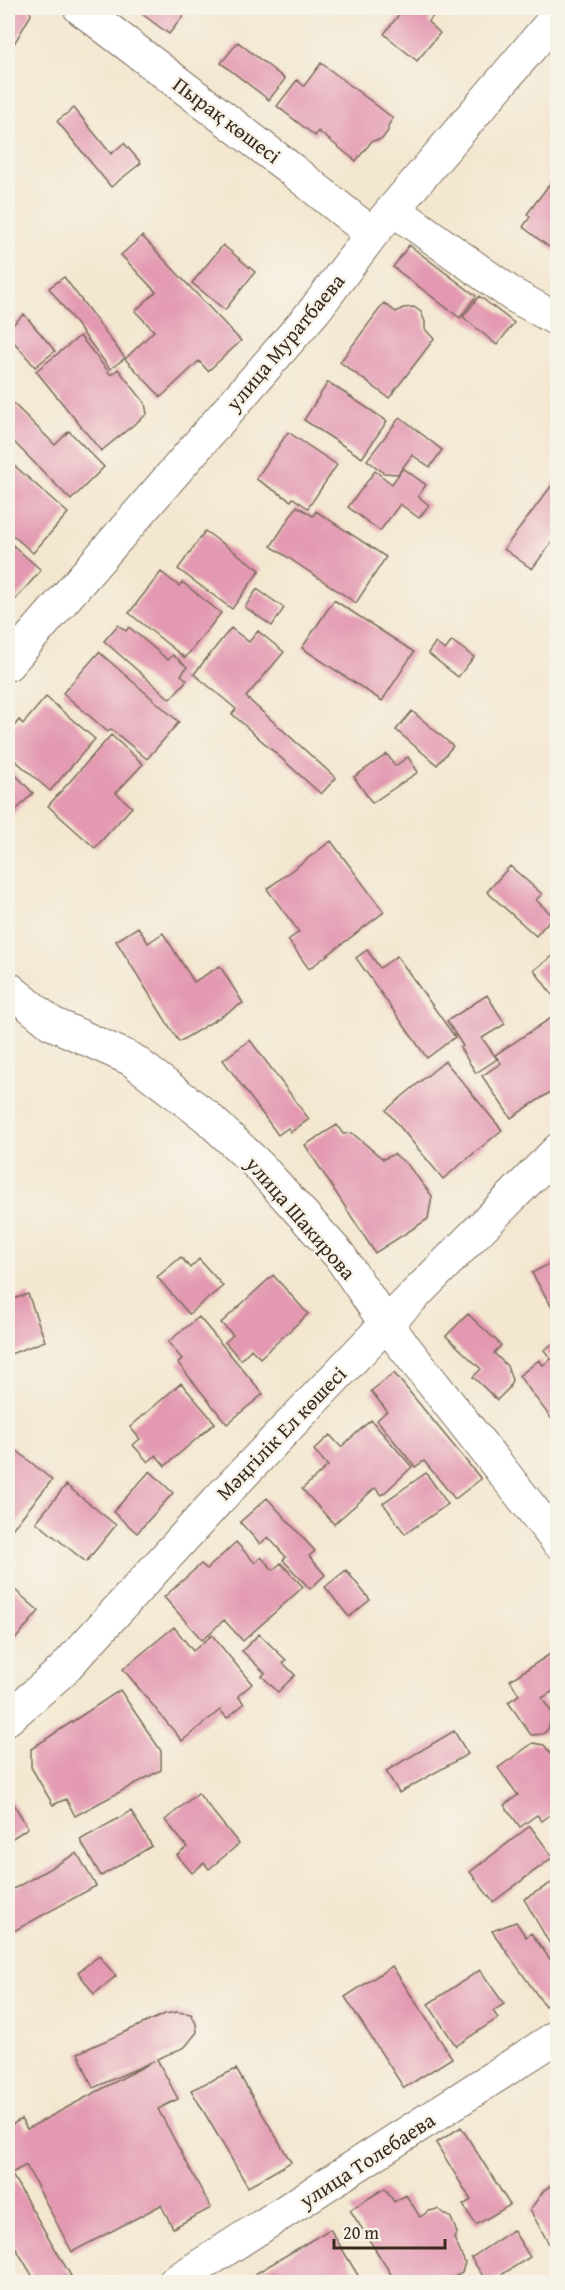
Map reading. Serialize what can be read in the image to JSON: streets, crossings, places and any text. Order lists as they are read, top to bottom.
{
  "streets": {
    "street": [
      "Пырақ көшесі",
      "улица Муратбаева",
      "улица Шакирова",
      "Мәңгілік Ел көшесі",
      "улица Толебаева"
    ]
  },
  "crossings": [
    ["Пырақ көшесі", "улица Муратбаева"],
    ["улица Шакирова", "Мәңгілік Ел көшесі"]
  ],
  "scale_bar": "20 m"
}
